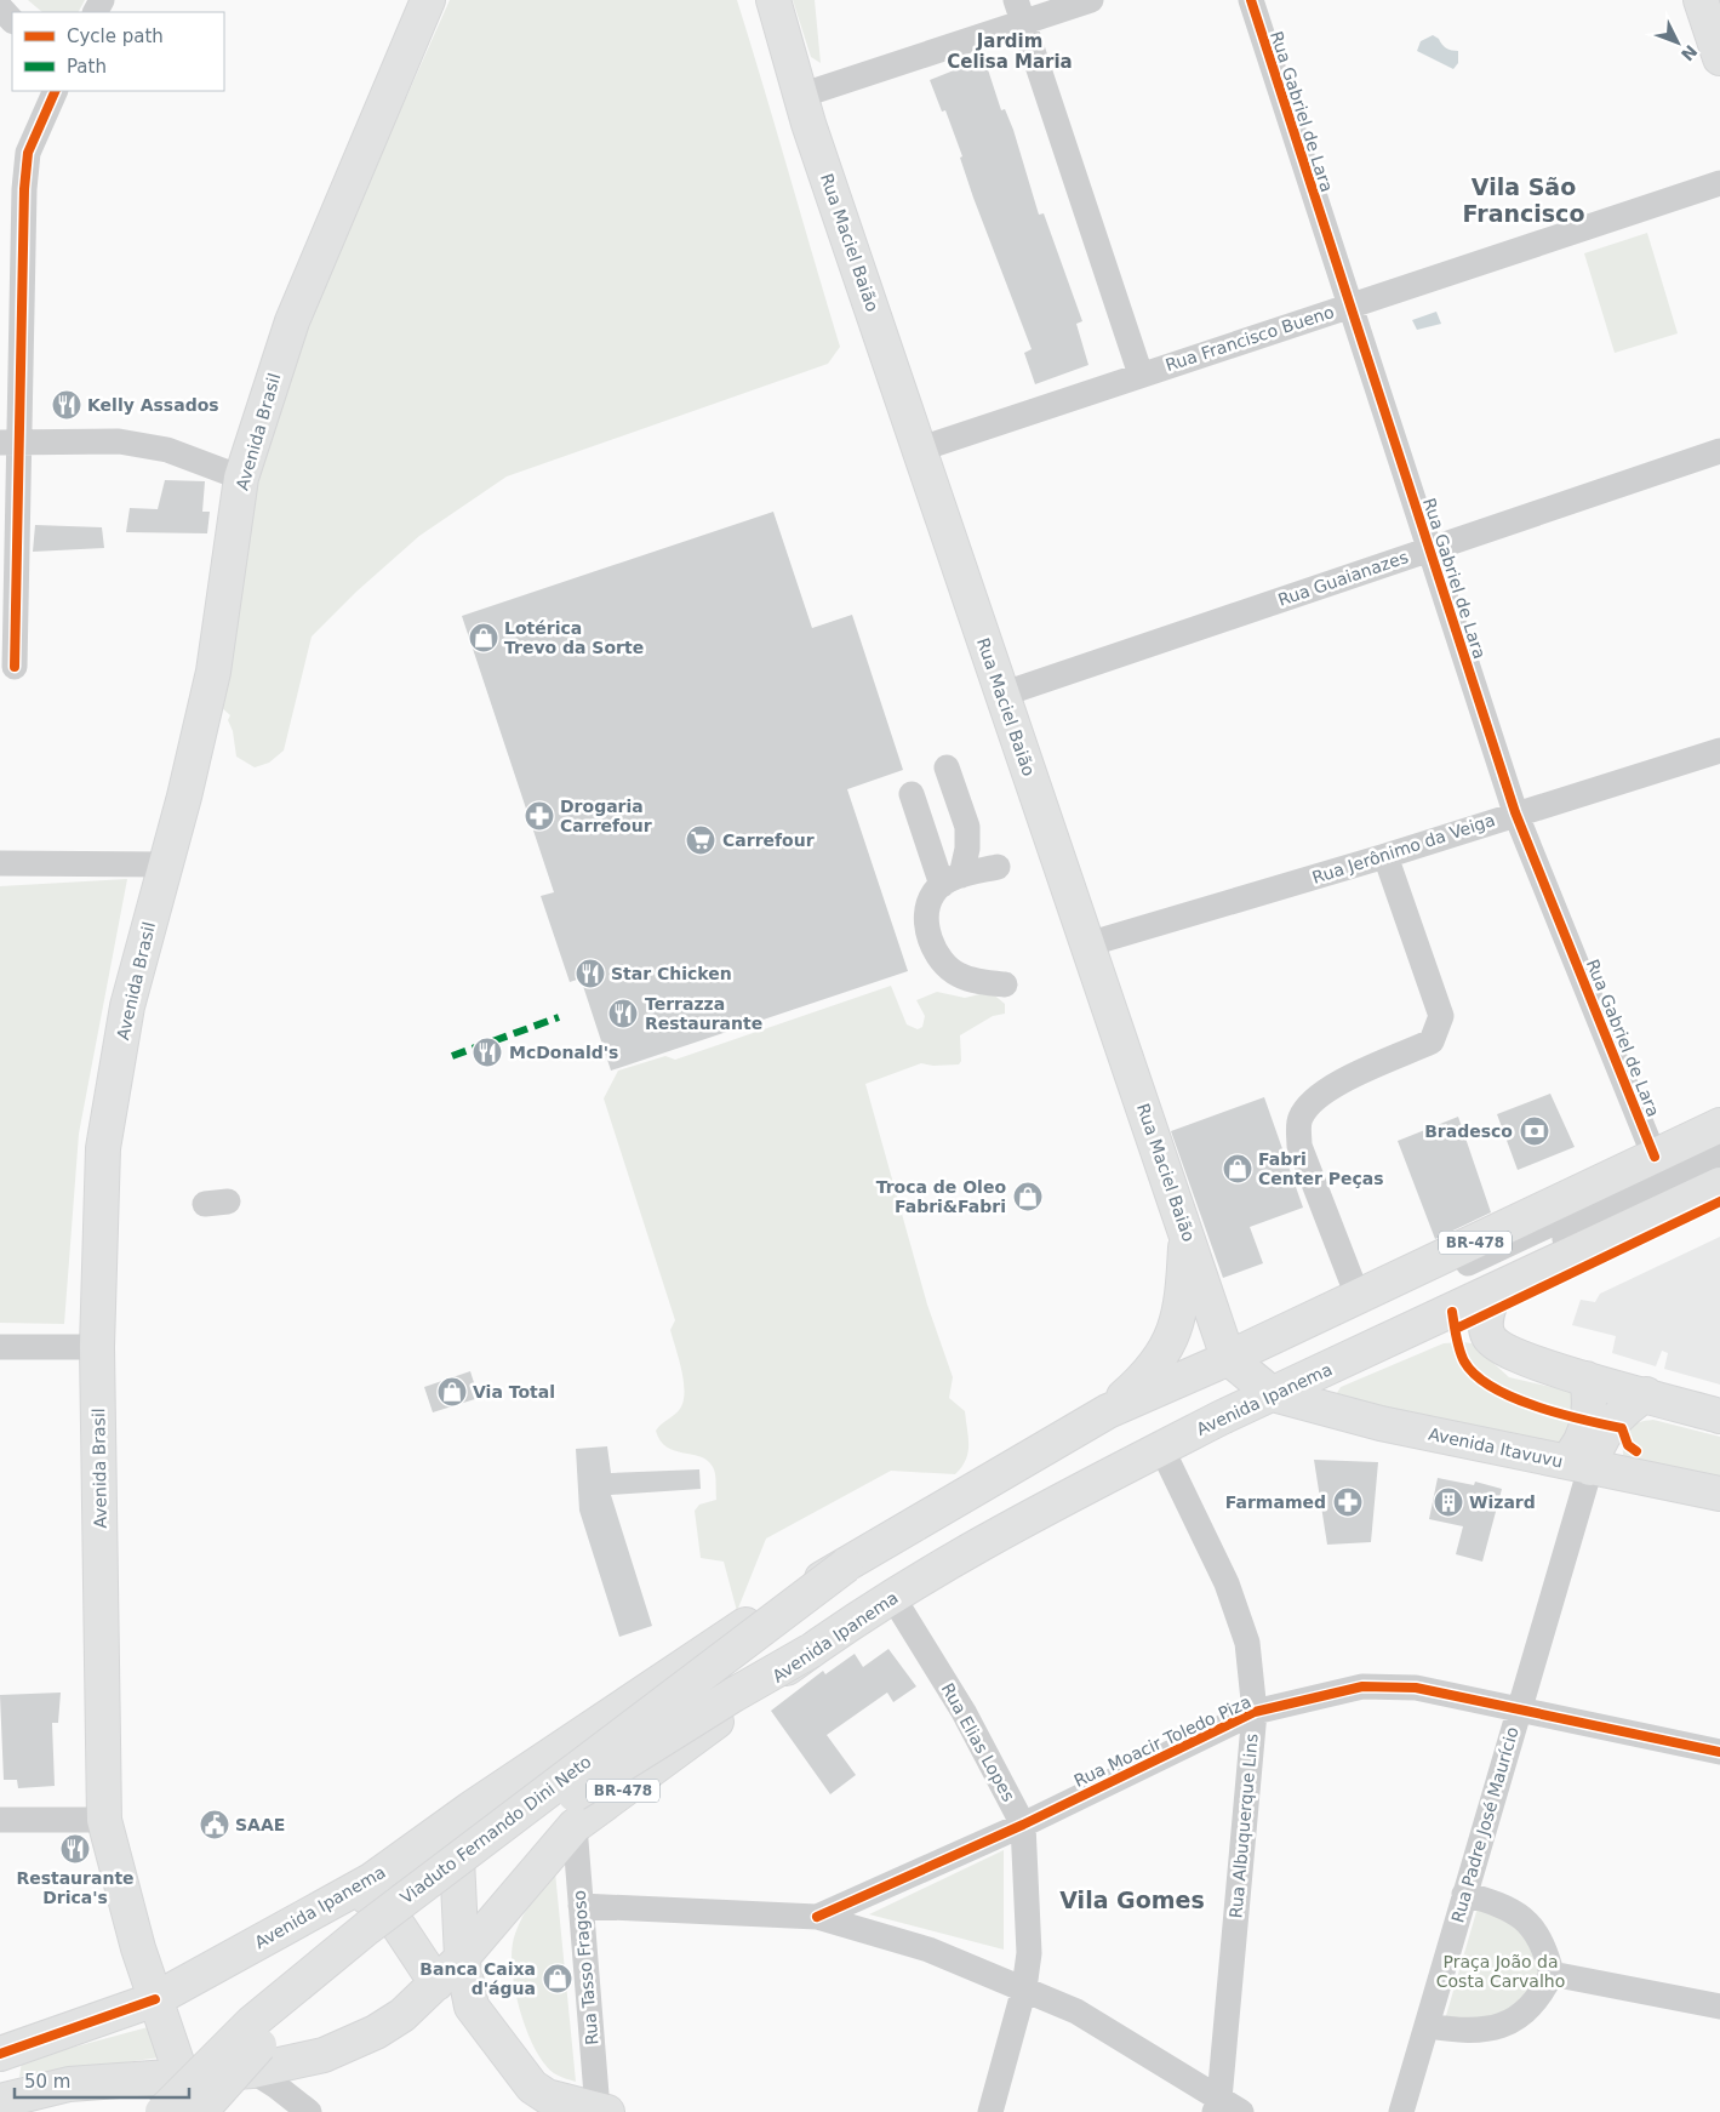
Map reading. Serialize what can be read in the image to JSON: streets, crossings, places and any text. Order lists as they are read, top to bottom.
{
  "streets": {
    "main road": [
      "Rua Maciel Baião",
      "Avenida Brasil",
      "BR-478",
      "Avenida Ipanema",
      "Avenida Itavuvu",
      "Viaduto Fernando Dini Neto"
    ],
    "street": [
      "Rua Gabriel de Lara",
      "Rua Francisco Bueno",
      "Rua Guaianazes",
      "Rua Jerônimo da Veiga",
      "Rua Moacir Toledo Piza",
      "Rua Elias Lopes",
      "Rua Padre José Maurício",
      "Rua Albuquerque Lins",
      "Rua Tasso Fragoso"
    ]
  },
  "crossings": [
    ["Rua Gabriel de Lara", "Rua Francisco Bueno"],
    ["Rua Gabriel de Lara", "Rua Guaianazes"],
    ["Rua Gabriel de Lara", "Rua Jerônimo da Veiga"],
    ["Rua Gabriel de Lara", "Avenida Ipanema"],
    ["Rua Maciel Baião", "Rua Francisco Bueno"],
    ["Rua Maciel Baião", "Rua Guaianazes"],
    ["Rua Maciel Baião", "Rua Jerônimo da Veiga"],
    ["Rua Maciel Baião", "Avenida Ipanema"],
    ["Avenida Brasil", "BR-478"],
    ["Avenida Brasil", "Avenida Ipanema"],
    ["BR-478", "Avenida Ipanema"],
    ["Avenida Ipanema", "Avenida Itavuvu"],
    ["Avenida Ipanema", "Rua Elias Lopes"],
    ["Avenida Ipanema", "Rua Albuquerque Lins"],
    ["Avenida Ipanema", "Viaduto Fernando Dini Neto"],
    ["Avenida Ipanema", "Rua Tasso Fragoso"],
    ["Avenida Itavuvu", "Rua Padre José Maurício"],
    ["Rua Moacir Toledo Piza", "Rua Elias Lopes"],
    ["Rua Moacir Toledo Piza", "Rua Padre José Maurício"],
    ["Rua Moacir Toledo Piza", "Rua Albuquerque Lins"]
  ],
  "districts": ["Jardim Celisa Maria", "Vila São Francisco", "Vila Gomes"],
  "parks": ["Praça João da Costa Carvalho"],
  "places": {
    "restaurant": [
      "Kelly Assados",
      "Star Chicken",
      "Terrazza Restaurante",
      "McDonald's",
      "Restaurante Drica's"
    ],
    "shop": [
      "Lotérica Trevo da Sorte",
      "Fabri Center Peças",
      "Troca de Oleo Fabri&Fabri",
      "Via Total",
      "Banca Caixa d'água"
    ],
    "pharmacy": ["Drogaria Carrefour", "Farmamed"],
    "supermarket": ["Carrefour"],
    "bank": ["Bradesco"],
    "building": ["Wizard"],
    "public building": ["SAAE"]
  },
  "legend": ["Cycle path", "Path"],
  "scale_bar": "50 m",
  "north": "bottom right"
}
